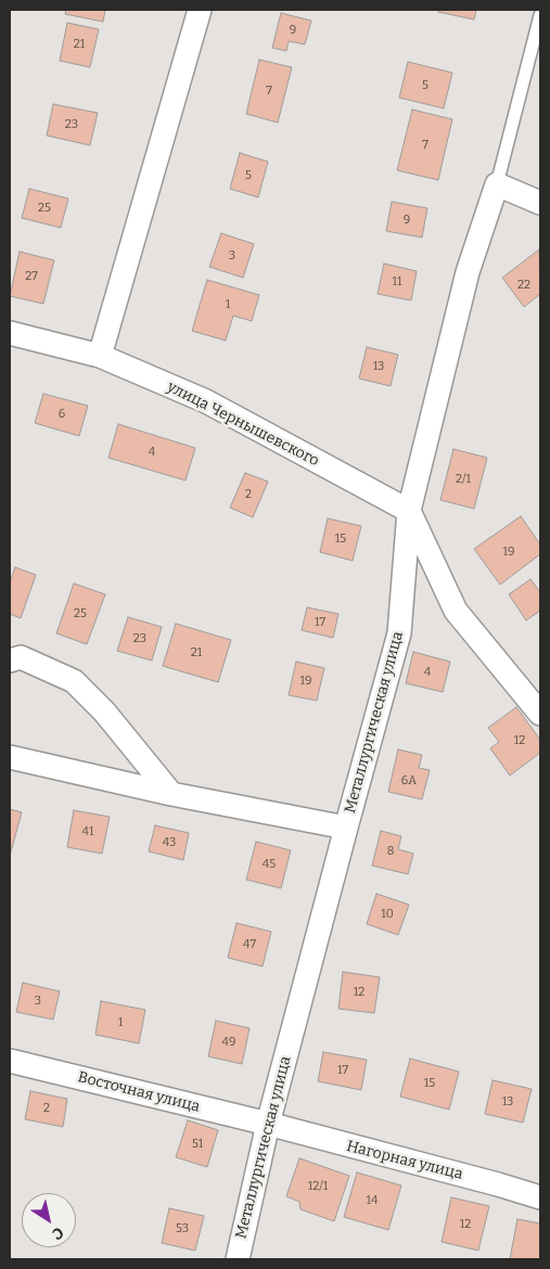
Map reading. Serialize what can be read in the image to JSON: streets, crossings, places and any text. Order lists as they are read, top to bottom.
{
  "streets": {
    "street": [
      "улица Чернышевского",
      "Металлургическая улица",
      "Восточная улица",
      "Нагорная улица"
    ]
  },
  "crossings": [
    ["улица Чернышевского", "Металлургическая улица"],
    ["Металлургическая улица", "Восточная улица"],
    ["Металлургическая улица", "Нагорная улица"],
    ["Восточная улица", "Нагорная улица"]
  ],
  "house_numbers": [
    "9",
    "21",
    "5",
    "7",
    "23",
    "7",
    "5",
    "25",
    "9",
    "3",
    "27",
    "11",
    "22",
    "1",
    "13",
    "6",
    "4",
    "2/1",
    "2",
    "15",
    "19",
    "25",
    "17",
    "23",
    "21",
    "4",
    "19",
    "12",
    "6А",
    "41",
    "43",
    "8",
    "45",
    "10",
    "47",
    "12",
    "3",
    "1",
    "49",
    "17",
    "15",
    "13",
    "2",
    "51",
    "12/1",
    "14",
    "12",
    "53"
  ],
  "north": "bottom right"
}
